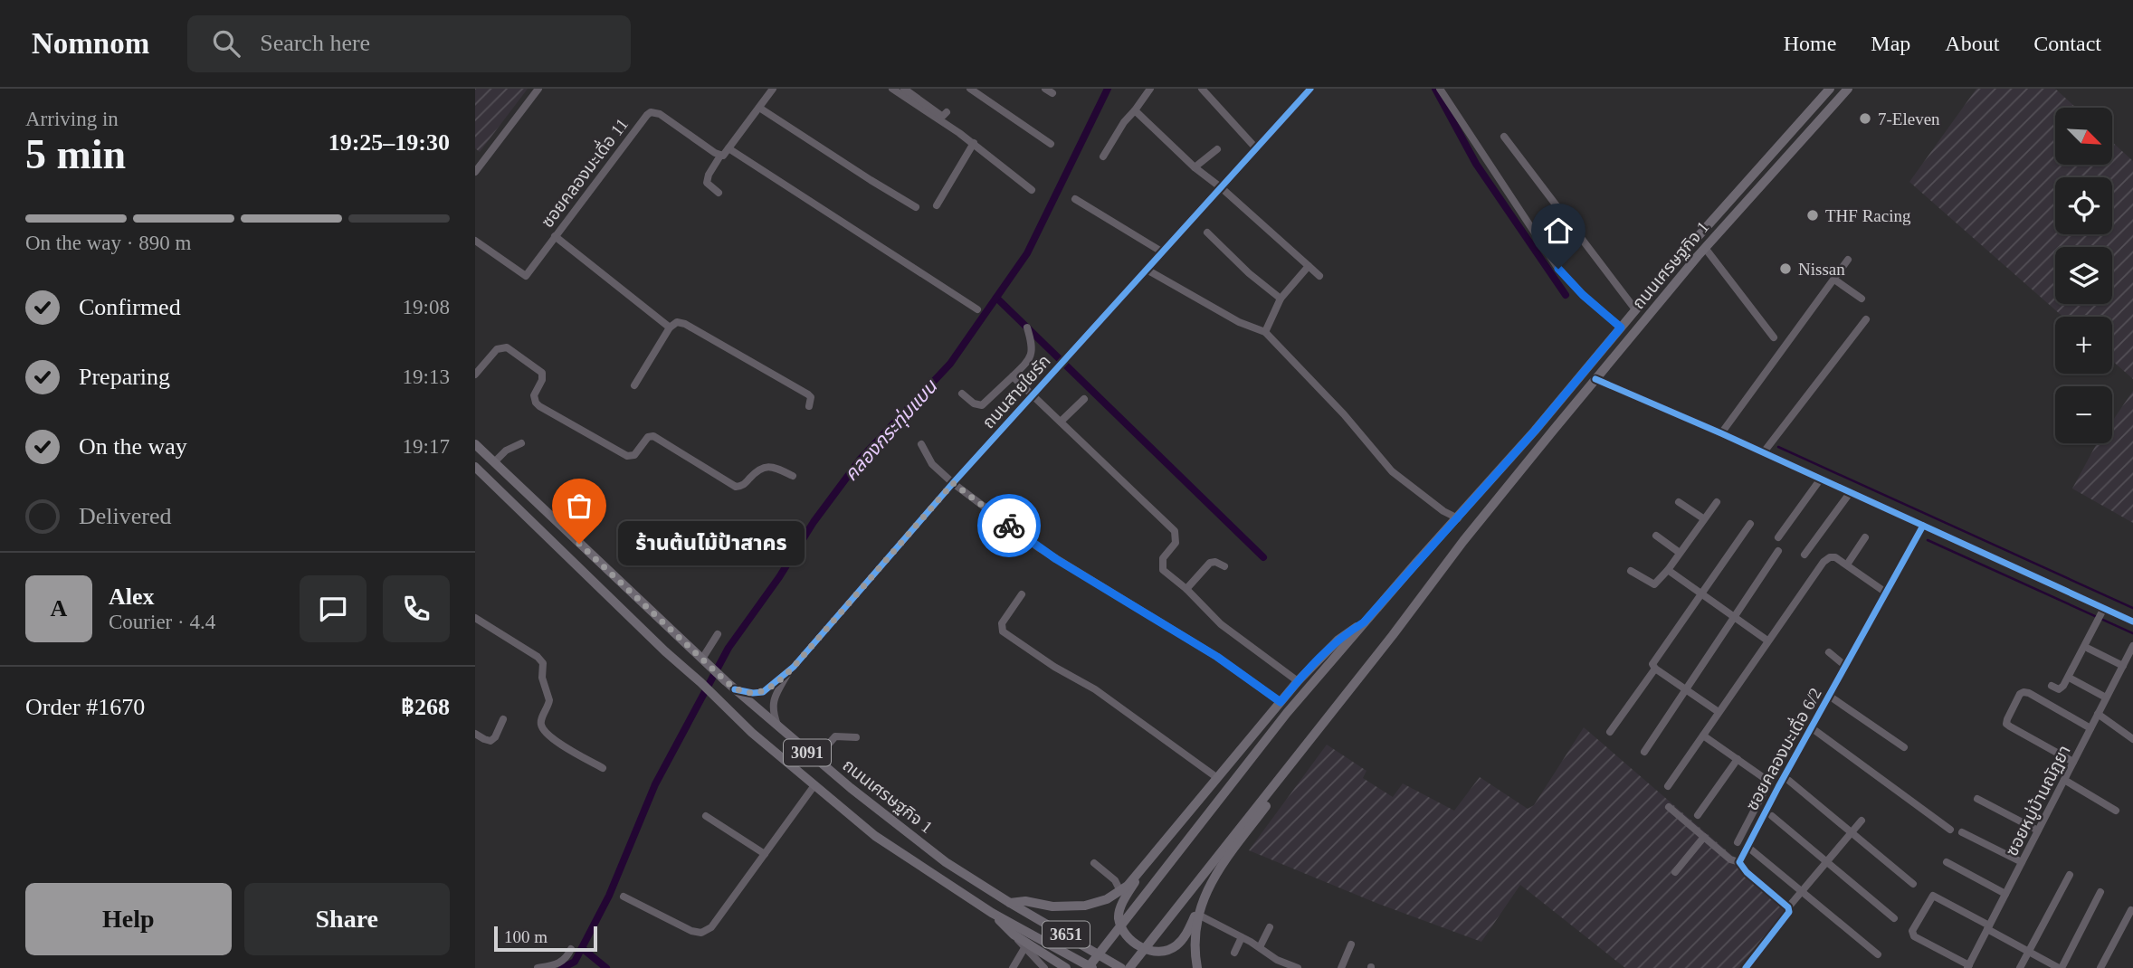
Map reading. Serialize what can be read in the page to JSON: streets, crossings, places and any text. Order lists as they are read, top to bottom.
{
  "streets": {
    "main road": ["ถนนเศรษฐกิจ 1", "3091", "3651"],
    "street": [
      "ซอยคลองมะเดื่อ 11",
      "ถนนสายใยรัก",
      "ซอยคลองมะเดื่อ 6/2",
      "ซอยหมู่บ้านณัฏยา"
    ]
  },
  "crossings": [
    ["ถนนเศรษฐกิจ 1", "ถนนสายใยรัก"],
    ["ถนนเศรษฐกิจ 1", "3091"],
    ["ถนนเศรษฐกิจ 1", "3651"],
    ["3091", "3651"]
  ],
  "water": ["คลองกระทุ่มแบน"],
  "places": [
    "7-Eleven",
    "THF Racing",
    "Nissan",
    "ร้านต้นไม้ป้าสาคร"
  ],
  "scale_bar": "100 m",
  "north": "bottom right",
  "page": {
    "header": "Nomnom",
    "search": "Search here",
    "nav": [
      "Home",
      "Map",
      "About",
      "Contact"
    ],
    "heading": ["5 min", "Arriving in", "19:25–19:30"],
    "panel": [
      "Alex",
      "Courier · 4.4",
      "Order #1670",
      "฿268"
    ],
    "map_buttons": ["+", "−"],
    "bar": "On the way · 890 m",
    "list": [
      ["Confirmed", "19:08"],
      ["Preparing", "19:13"],
      ["On the way", "19:17"],
      "Delivered"
    ],
    "bubble": "ร้านต้นไม้ป้าสาคร",
    "round": "A",
    "buttons": ["Help", "Share"],
    "scale": "100 m"
  }
}
